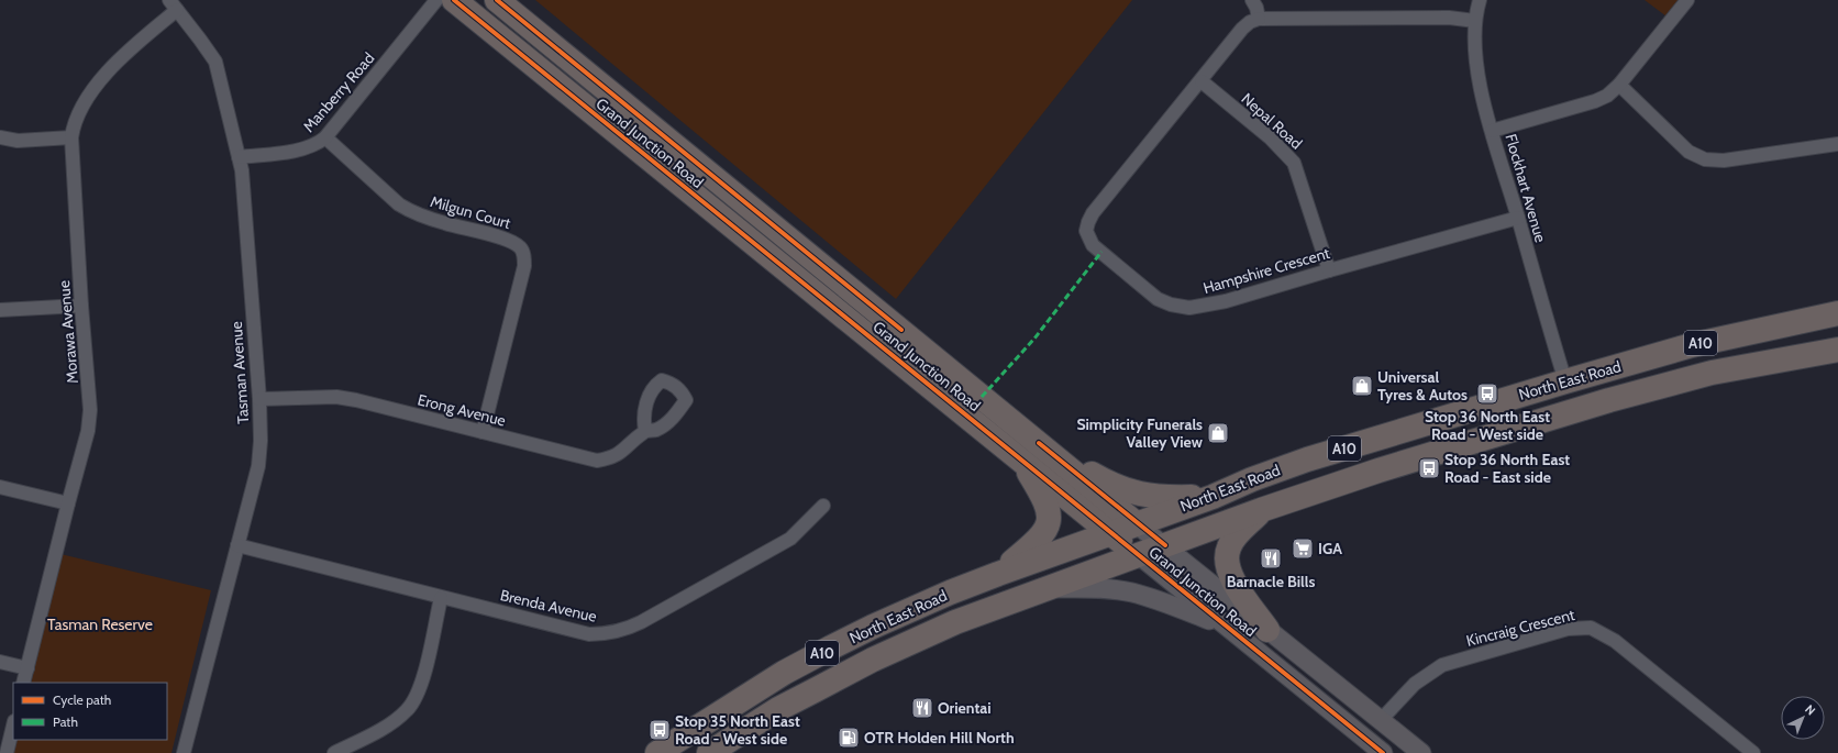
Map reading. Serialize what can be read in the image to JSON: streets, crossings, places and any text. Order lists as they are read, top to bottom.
{
  "streets": {
    "highway": ["Grand Junction Road", "A10", "North East Road"],
    "street": [
      "Manberry Road",
      "Nepal Road",
      "Flockhart Avenue",
      "Milgun Court",
      "Hampshire Crescent",
      "Morawa Avenue",
      "Tasman Avenue",
      "Erong Avenue",
      "Brenda Avenue",
      "Kincraig Crescent"
    ]
  },
  "crossings": [
    ["Manberry Road", "Milgun Court"],
    ["Manberry Road", "Tasman Avenue"],
    ["Nepal Road", "Hampshire Crescent"],
    ["Grand Junction Road", "North East Road"],
    ["Grand Junction Road", "Kincraig Crescent"],
    ["Flockhart Avenue", "Hampshire Crescent"],
    ["Flockhart Avenue", "North East Road"],
    ["Milgun Court", "Erong Avenue"],
    ["Morawa Avenue", "Tasman Avenue"],
    ["Tasman Avenue", "Erong Avenue"],
    ["Tasman Avenue", "Brenda Avenue"]
  ],
  "parks": ["Tasman Reserve"],
  "places": {
    "shop": ["Universal Tyres & Autos", "Simplicity Funerals Valley View"],
    "bus stop": ["Stop 36 North East Road - West side", "Stop 36 North East Road - East side", "Stop 35 North East Road - West side"],
    "supermarket": ["IGA"],
    "restaurant": ["Barnacle Bills", "Orientai"],
    "fuel station": ["OTR Holden Hill North"]
  },
  "legend": ["Cycle path", "Path"],
  "north": "top right"
}
